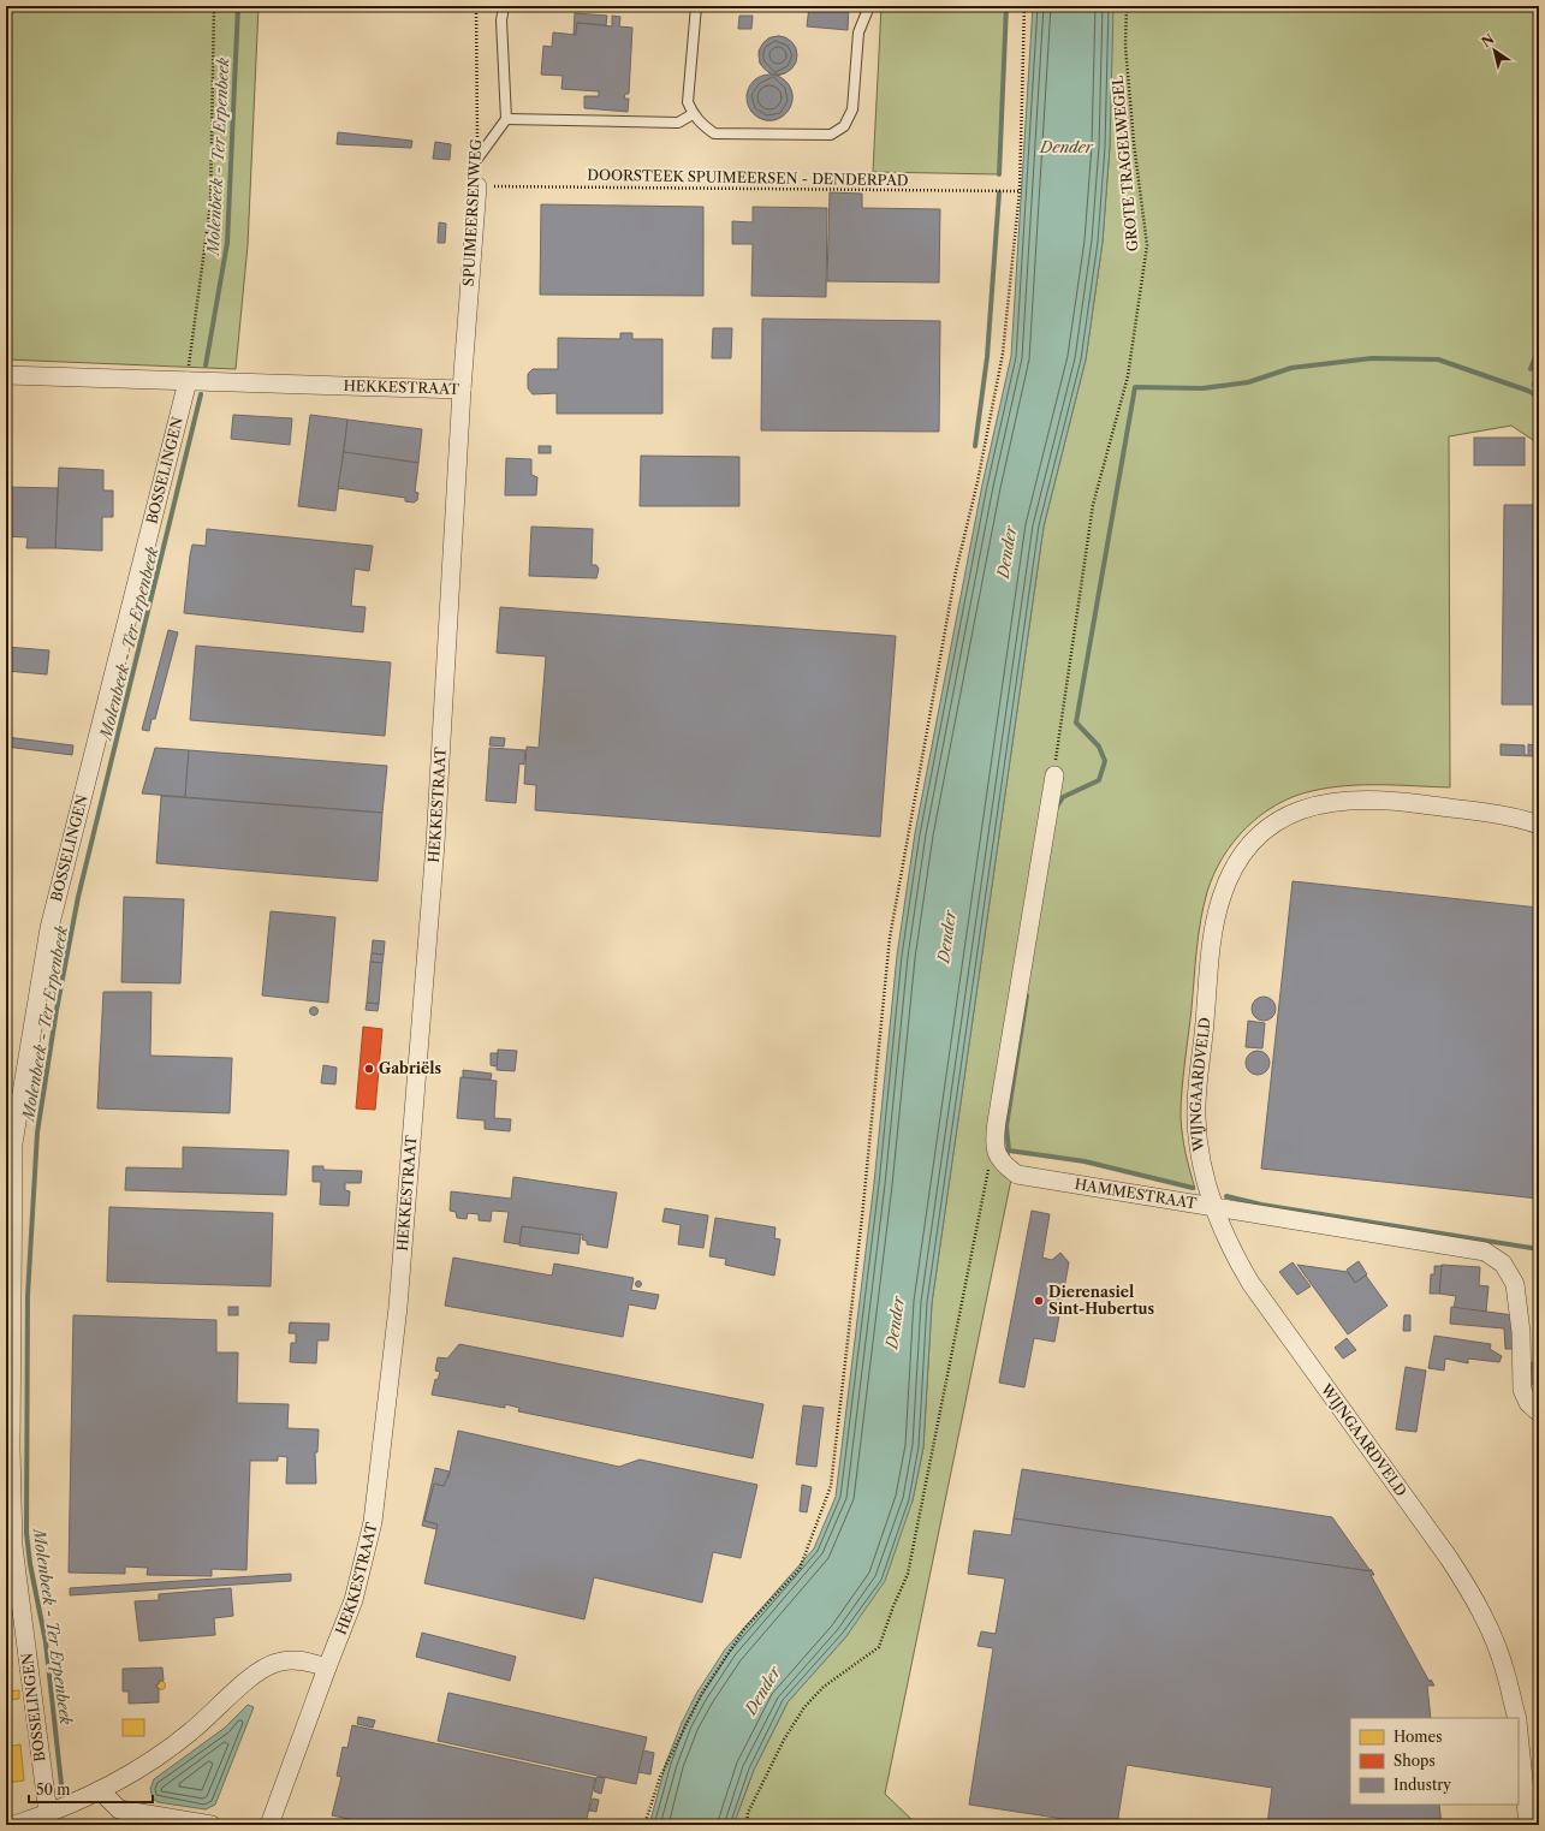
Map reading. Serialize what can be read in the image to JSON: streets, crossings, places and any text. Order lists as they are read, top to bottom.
{
  "streets": {
    "street": [
      "SPUIMEERSENWEG",
      "HEKKESTRAAT",
      "BOSSELINGEN",
      "WIJNGAARDVELD",
      "HAMMESTRAAT"
    ],
    "path": ["GROTE TRAGELWEGEL", "DOORSTEEK SPUIMEERSEN - DENDERPAD"]
  },
  "crossings": [
    ["DOORSTEEK SPUIMEERSEN - DENDERPAD", "SPUIMEERSENWEG"],
    ["SPUIMEERSENWEG", "HEKKESTRAAT"],
    ["HEKKESTRAAT", "BOSSELINGEN"],
    ["WIJNGAARDVELD", "HAMMESTRAAT"]
  ],
  "water": ["Dender", "Molenbeek - Ter Erpenbeek"],
  "places": ["Gabriëls", "Dierenasiel Sint-Hubertus"],
  "legend": ["Homes", "Shops", "Industry"],
  "scale_bar": "50 m",
  "north": "top left"
}
